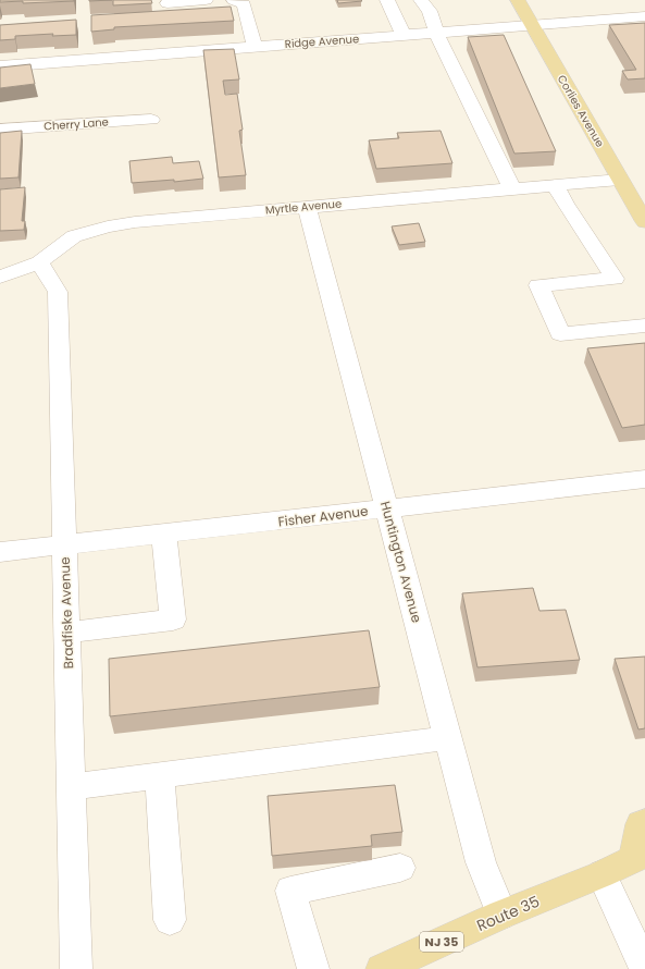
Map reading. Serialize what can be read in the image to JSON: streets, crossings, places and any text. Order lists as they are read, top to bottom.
{
  "streets": {
    "main road": ["Corlies Avenue", "Route 35", "NJ 35"],
    "street": [
      "Ridge Avenue",
      "Cherry Lane",
      "Myrtle Avenue",
      "Fisher Avenue",
      "Huntington Avenue",
      "Bradfiske Avenue"
    ]
  },
  "crossings": [
    ["Ridge Avenue", "Corlies Avenue"],
    ["Corlies Avenue", "Myrtle Avenue"],
    ["Myrtle Avenue", "Huntington Avenue"],
    ["Myrtle Avenue", "Bradfiske Avenue"],
    ["Fisher Avenue", "Huntington Avenue"],
    ["Fisher Avenue", "Bradfiske Avenue"],
    ["Huntington Avenue", "Route 35"]
  ]
}
